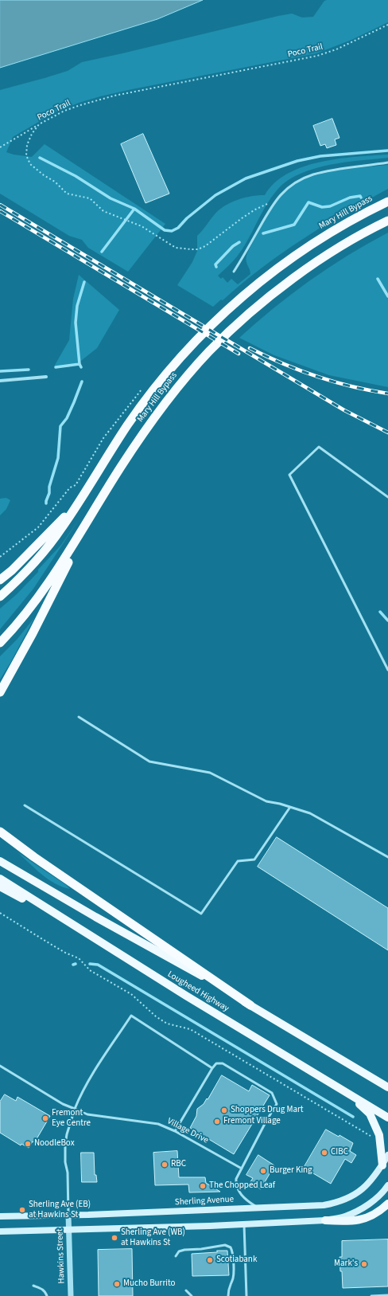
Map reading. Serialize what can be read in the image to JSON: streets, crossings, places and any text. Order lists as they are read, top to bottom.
{
  "streets": {
    "highway": ["Mary Hill Bypass"],
    "main road": ["Lougheed Highway", "Sherling Avenue"],
    "street": ["Hawkins Street"],
    "lane": ["Village Drive"],
    "path": ["Poco Trail"]
  },
  "crossings": [
    ["Sherling Avenue", "Hawkins Street"]
  ],
  "places": [
    "Shoppers Drug Mart",
    "Fremont Eye Centre",
    "Fremont Village",
    "NoodleBox",
    "CIBC",
    "RBC",
    "Burger King",
    "The Chopped Leaf",
    "Sherling Ave (EB) at Hawkins St",
    "Sherling Ave (WB) at Hawkins St",
    "Scotiabank",
    "Mark's",
    "Mucho Burrito"
  ]
}
